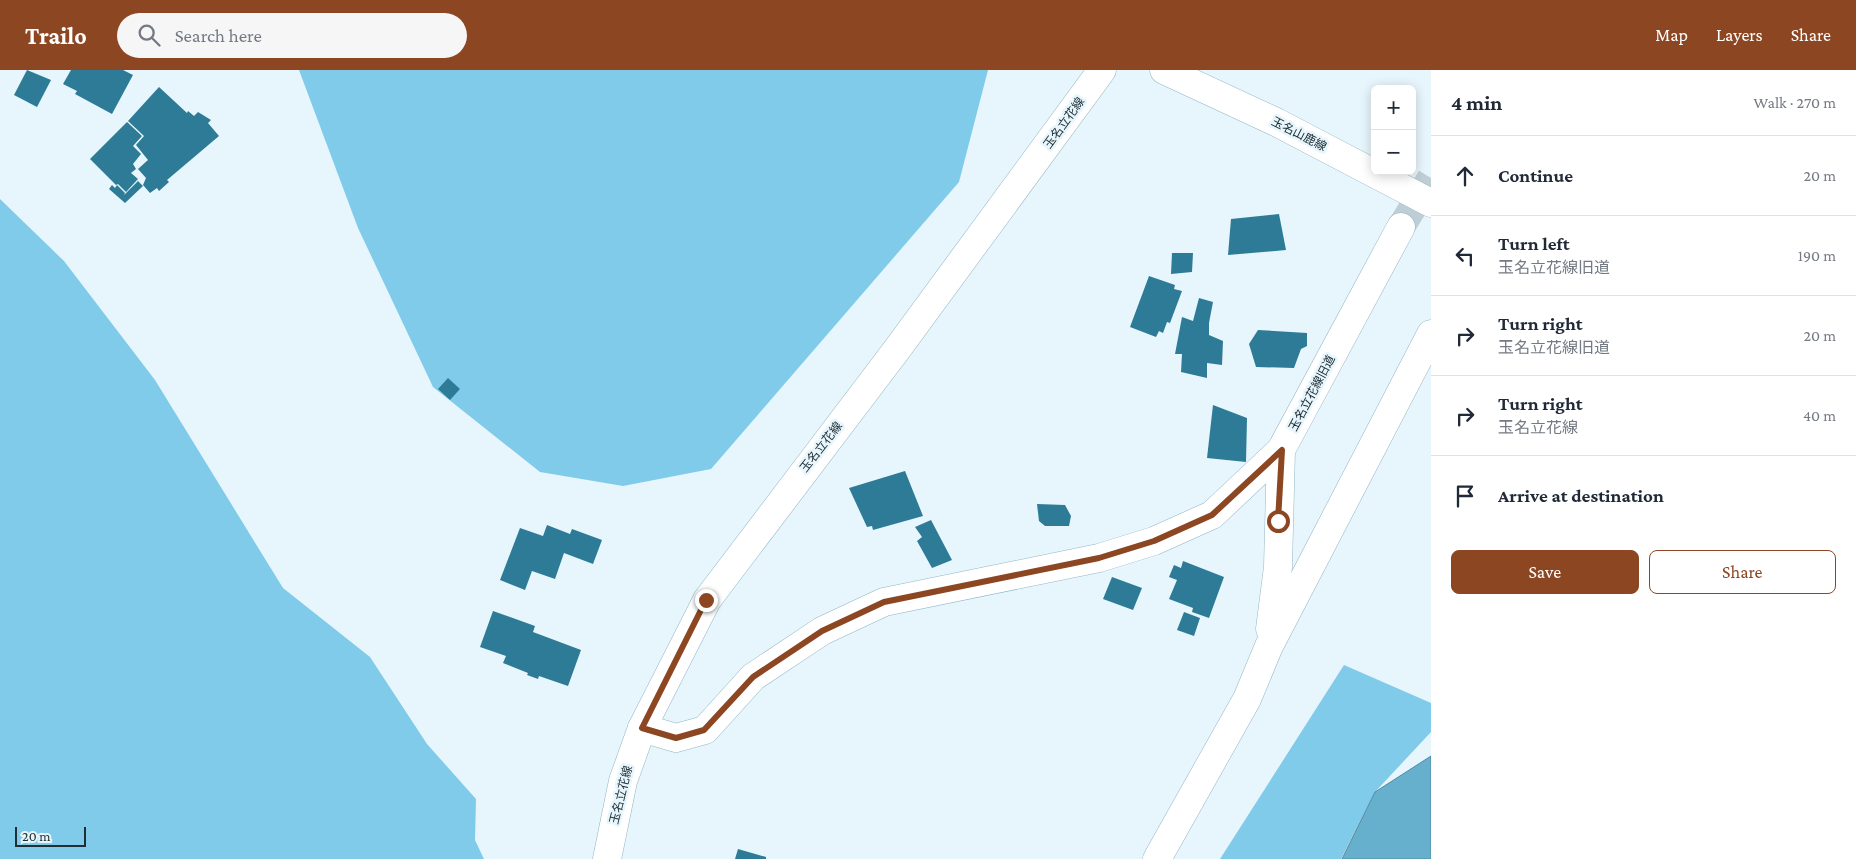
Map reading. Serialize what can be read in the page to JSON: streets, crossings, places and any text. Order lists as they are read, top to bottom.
{
  "streets": {
    "street": ["玉名立花線", "玉名山鹿線", "玉名立花線旧道"]
  },
  "crossings": [
    ["玉名立花線", "玉名立花線旧道"]
  ],
  "scale_bar": "20 m",
  "page": {
    "header": "Trailo",
    "search": "Search here",
    "nav": ["Map", "Layers", "Share"],
    "heading": ["4 min", "Walk · 270 m"],
    "map_buttons": ["+", "−"],
    "list": [
      ["Continue", "20 m"],
      ["Turn left", "玉名立花線旧道", "190 m"],
      ["Turn right", "玉名立花線旧道", "20 m"],
      ["Turn right", "玉名立花線", "40 m"],
      "Arrive at destination"
    ],
    "buttons": ["Save", "Share"],
    "scale": "20 m"
  }
}
